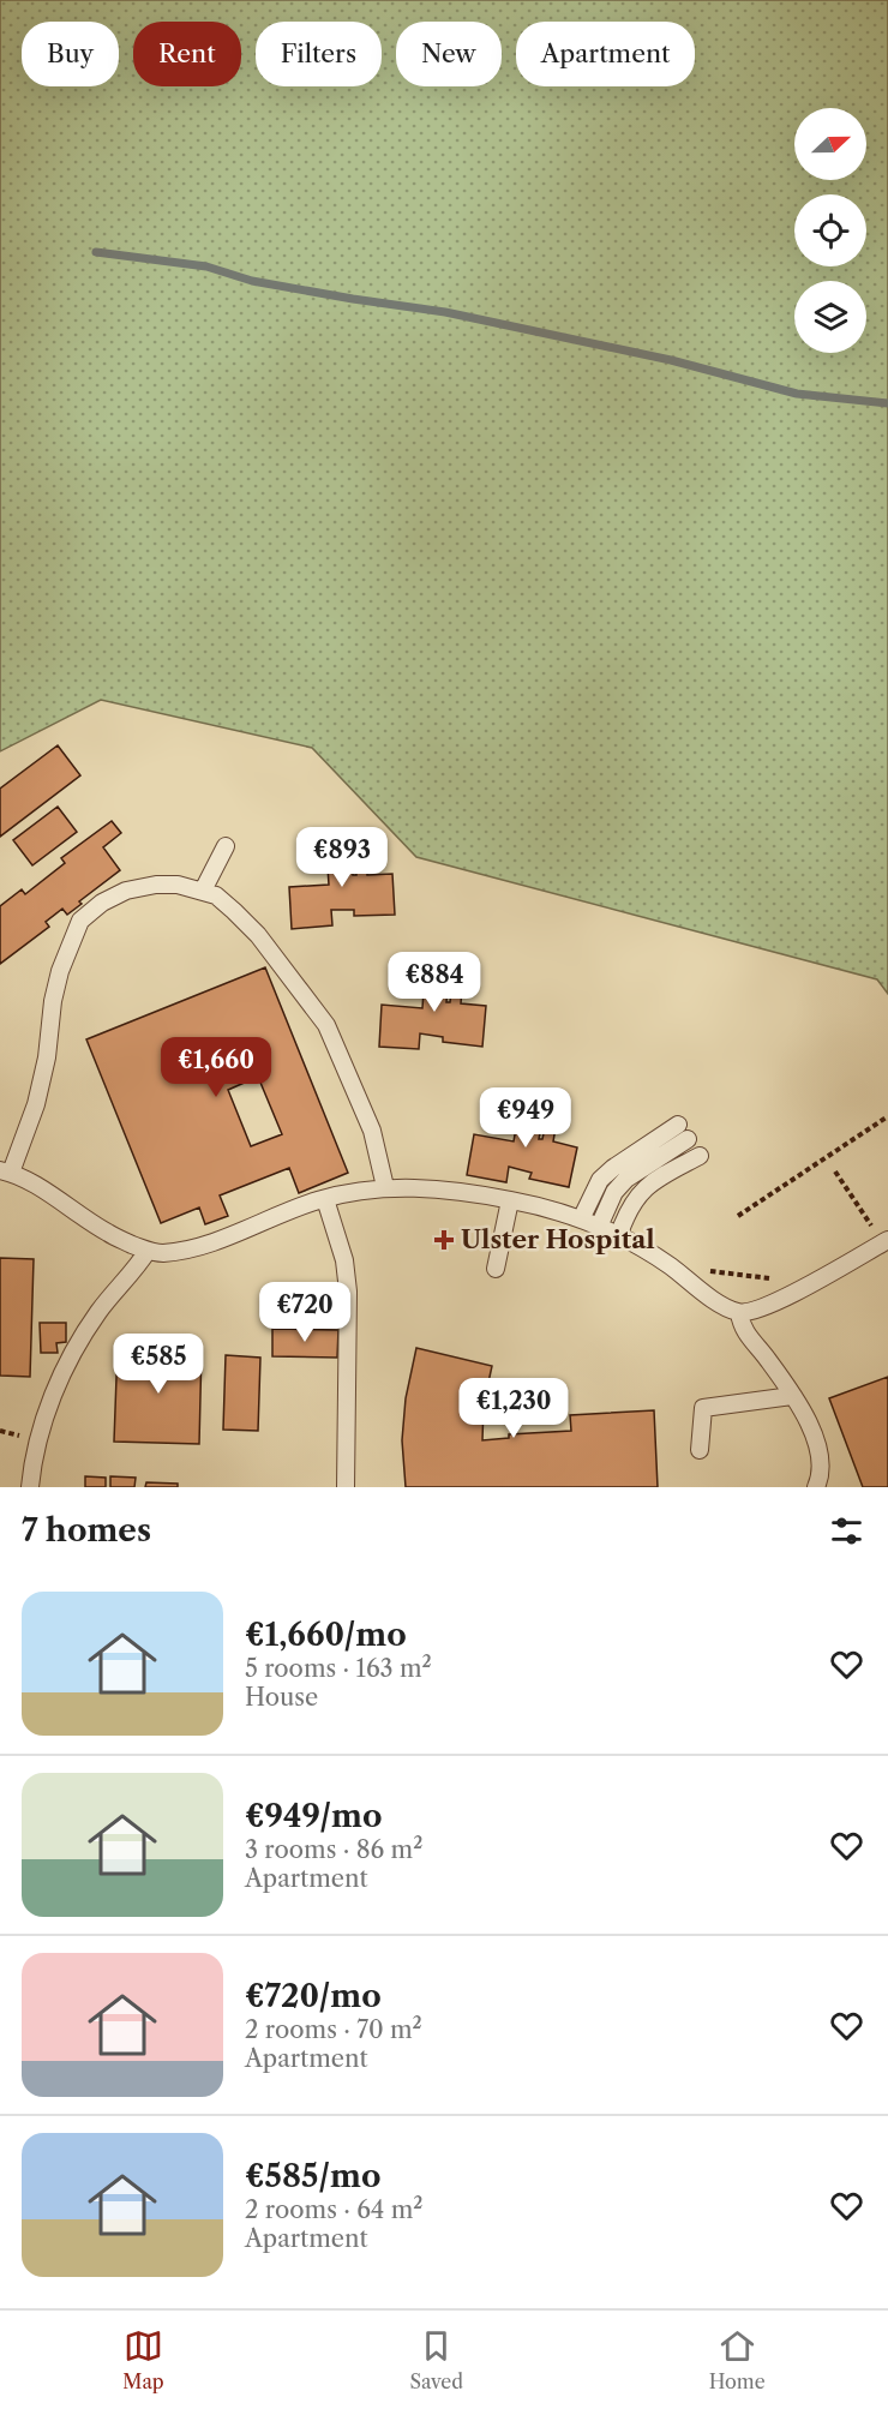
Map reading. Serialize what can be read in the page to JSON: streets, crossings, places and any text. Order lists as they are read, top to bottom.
{
  "places": {
    "health": ["Ulster Hospital"]
  },
  "north": "right",
  "page": {
    "chip": [
      "Buy",
      "Rent",
      "Filters",
      "New",
      "Apartment"
    ],
    "price": [
      "€893",
      "€884",
      "€1,660",
      "€949",
      "€720",
      "€585",
      "€1,230"
    ],
    "heading": "7 homes",
    "list": [
      {
        "name": "€1,660/mo",
        "note": "5 rooms · 163 m² · House"
      },
      {
        "name": "€949/mo",
        "note": "3 rooms · 86 m² · Apartment"
      },
      {
        "name": "€720/mo",
        "note": "2 rooms · 70 m² · Apartment"
      },
      {
        "name": "€585/mo",
        "note": "2 rooms · 64 m² · Apartment"
      }
    ],
    "tabs": ["Map", "Saved", "Home"]
  }
}
